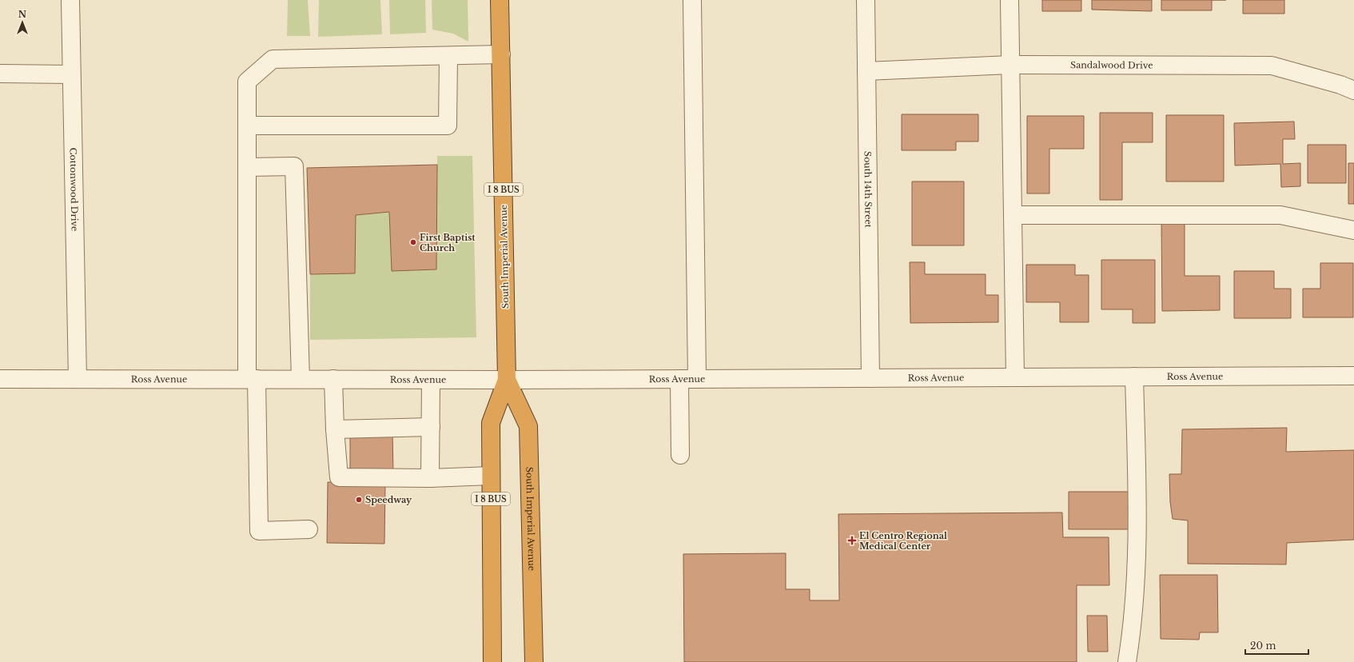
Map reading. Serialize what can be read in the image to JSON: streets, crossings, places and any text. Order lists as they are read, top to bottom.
{
  "streets": {
    "highway": ["I 8 BUS", "South Imperial Avenue"],
    "street": [
      "Sandalwood Drive",
      "Cottonwood Drive",
      "South 14th Street",
      "Ross Avenue"
    ]
  },
  "crossings": [
    ["Sandalwood Drive", "South 14th Street"],
    ["Cottonwood Drive", "Ross Avenue"],
    ["South 14th Street", "Ross Avenue"],
    ["South Imperial Avenue", "Ross Avenue"]
  ],
  "places": {
    "other": ["First Baptist Church", "Speedway"],
    "health": ["El Centro Regional Medical Center"]
  },
  "scale_bar": "20 m",
  "north": "top"
}
